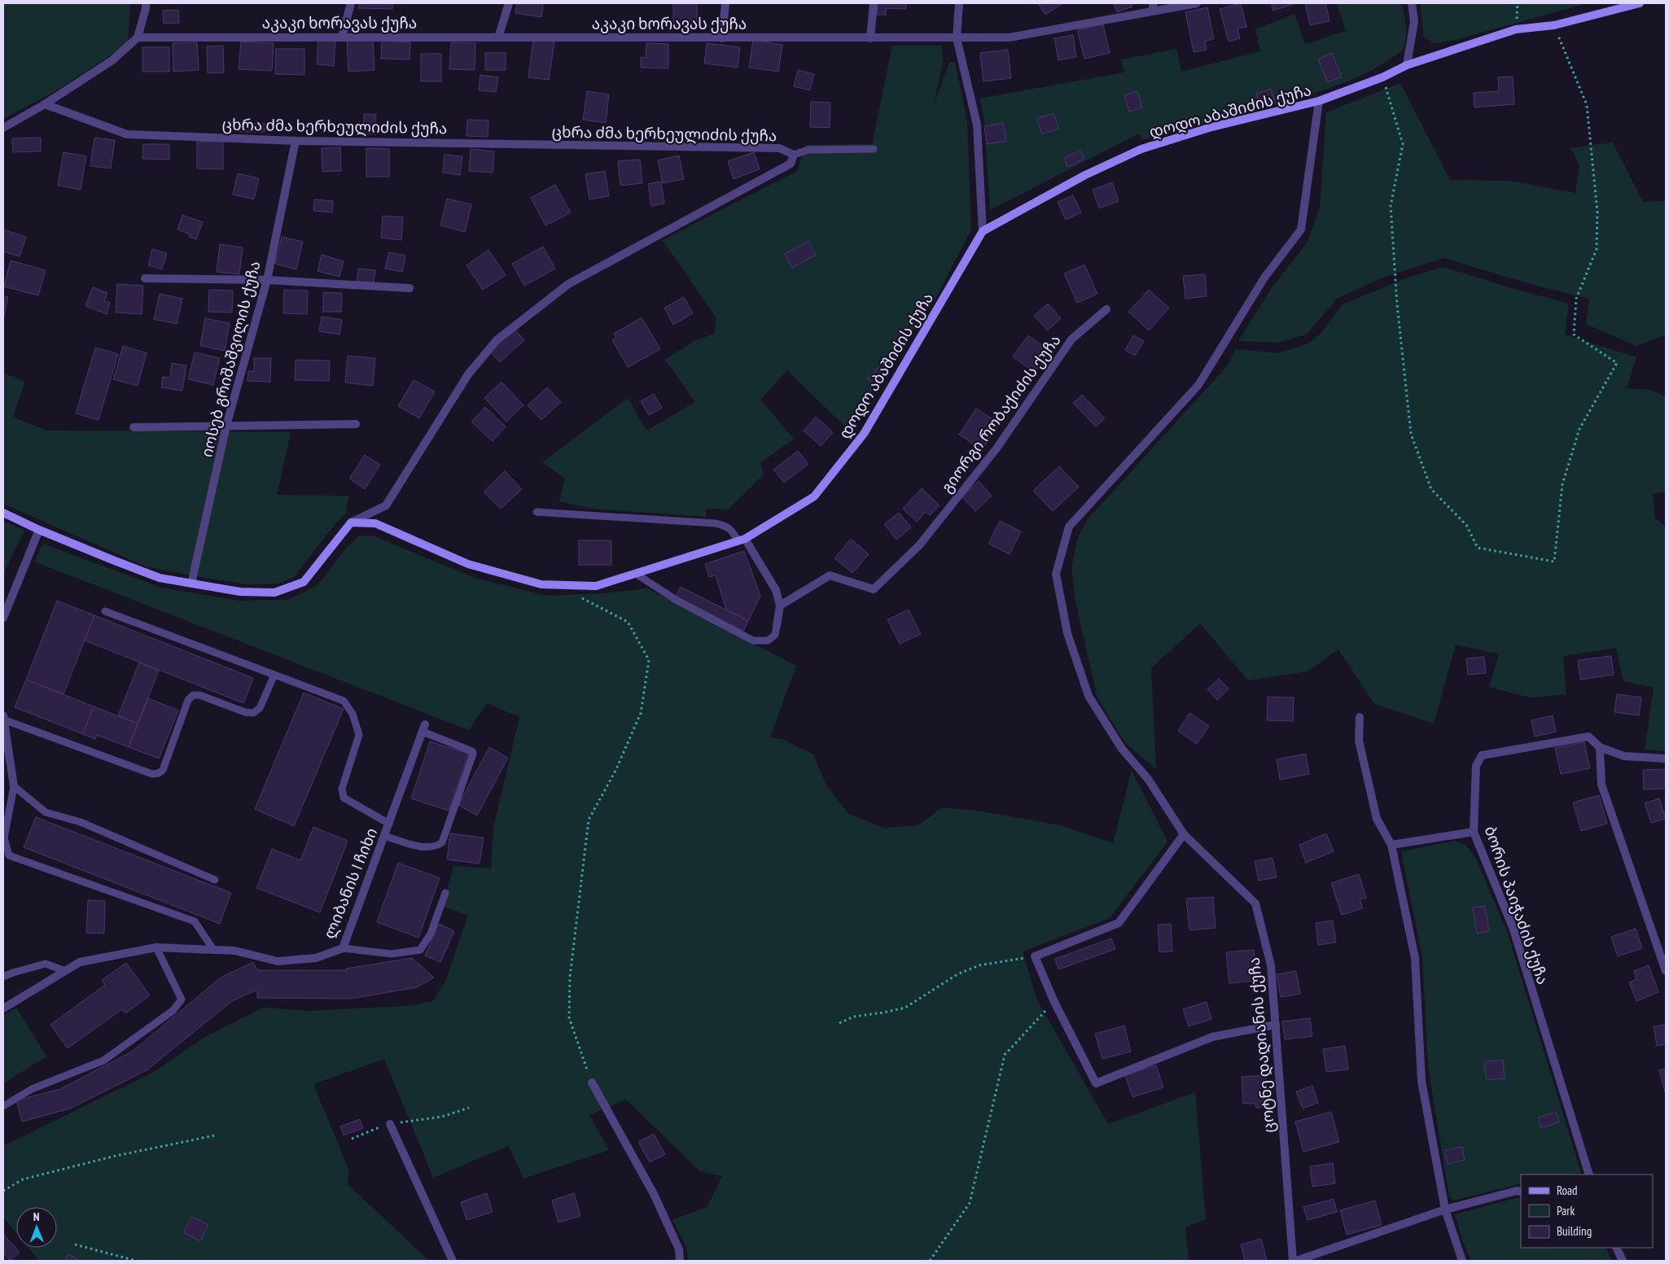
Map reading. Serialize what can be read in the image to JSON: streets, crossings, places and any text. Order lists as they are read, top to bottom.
{
  "streets": {
    "street": [
      "აკაკი ხორავას ქუჩა",
      "დოდო აბაშიძის ქუჩა",
      "ცხრა ძმა ხერხეულიძის ქუჩა",
      "იოსებ გრიშაშვილის ქუჩა",
      "გიორგი რობაქიძის ქუჩა",
      "ლიბანის I ჩიხი",
      "ბორის პაიჭაძის ქუჩა",
      "ცოტნე დადიანის ქუჩა"
    ]
  },
  "crossings": [
    ["დოდო აბაშიძის ქუჩა", "ცხრა ძმა ხერხეულიძის ქუჩა"],
    ["დოდო აბაშიძის ქუჩა", "ცოტნე დადიანის ქუჩა"],
    ["ცხრა ძმა ხერხეულიძის ქუჩა", "იოსებ გრიშაშვილის ქუჩა"]
  ],
  "legend": ["Road", "Park", "Building"],
  "north": "top"
}
